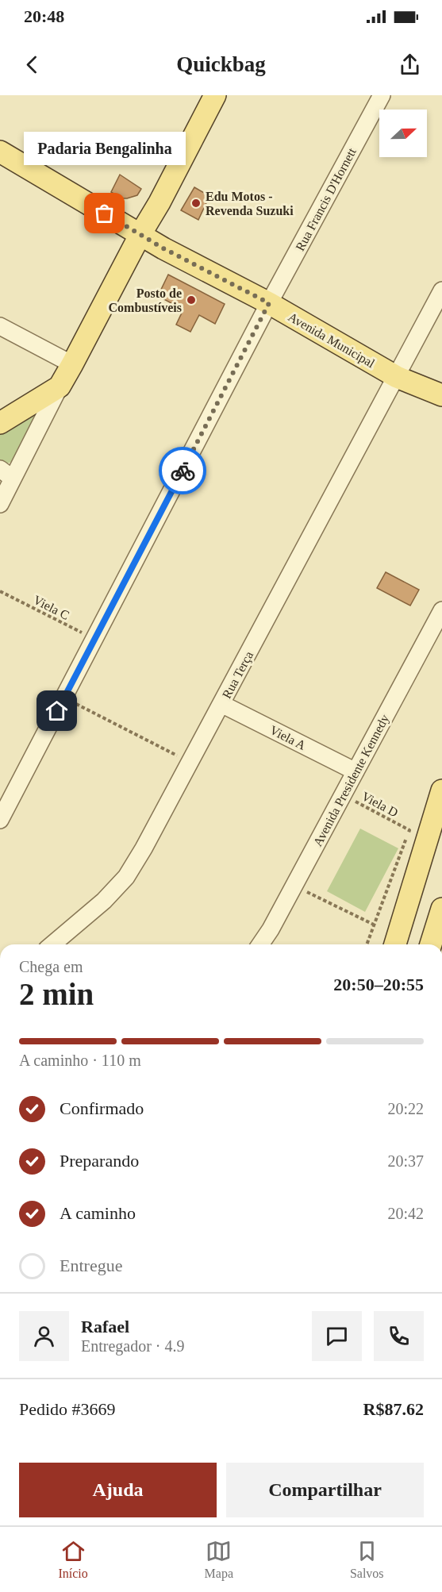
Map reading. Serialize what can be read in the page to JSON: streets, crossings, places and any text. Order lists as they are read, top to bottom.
{
  "streets": {
    "main road": ["Avenida Municipal"],
    "street": [
      "Rua Francis D'Hornett",
      "Rua Terça",
      "Viela A",
      "Avenida Presidente Kennedy"
    ],
    "path": ["Viela C", "Viela D"]
  },
  "crossings": [
    ["Rua Francis D'Hornett", "Avenida Municipal"],
    ["Rua Francis D'Hornett", "Viela C"],
    ["Avenida Municipal", "Rua Terça"],
    ["Rua Terça", "Viela A"],
    ["Viela A", "Avenida Presidente Kennedy"],
    ["Avenida Presidente Kennedy", "Viela D"]
  ],
  "places": ["Edu Motos - Revenda Suzuki", "Padaria Bengalinha", "Posto de Combustíveis"],
  "north": "right",
  "page": {
    "status": "20:48",
    "header": "Quickbag",
    "bubble": "Padaria Bengalinha",
    "heading": ["2 min", "Chega em", "20:50–20:55"],
    "panel": [
      "Rafael",
      "Entregador · 4.9",
      "Pedido #3669",
      "R$87.62"
    ],
    "bar": "A caminho · 110 m",
    "list": [
      ["Confirmado", "20:22"],
      ["Preparando", "20:37"],
      ["A caminho", "20:42"],
      "Entregue"
    ],
    "buttons": ["Ajuda", "Compartilhar"],
    "tabs": ["Início", "Mapa", "Salvos"]
  }
}
